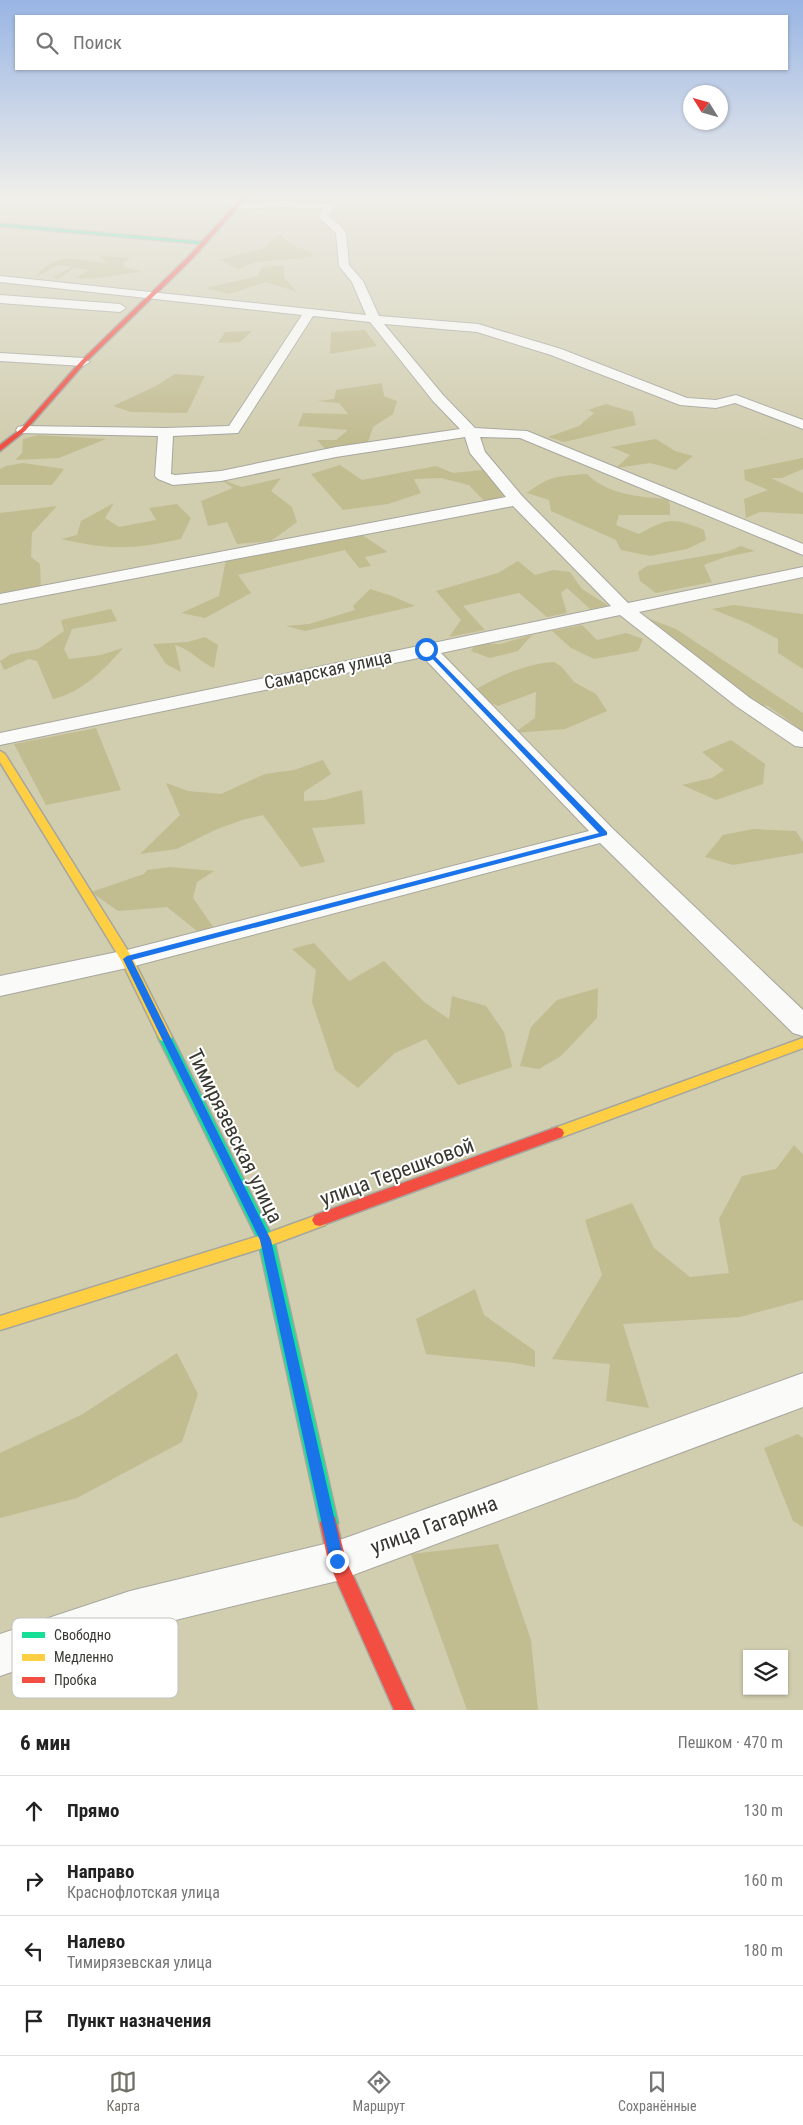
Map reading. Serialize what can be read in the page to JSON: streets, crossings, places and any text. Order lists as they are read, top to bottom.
{
  "streets": {
    "street": [
      "Самарская улица",
      "Тимирязевская улица",
      "улица Терешковой",
      "улица Гагарина"
    ]
  },
  "crossings": [
    ["Тимирязевская улица", "улица Терешковой"],
    ["Тимирязевская улица", "улица Гагарина"]
  ],
  "legend": ["Свободно", "Медленно", "Пробка"],
  "north": "top left",
  "page": {
    "search": "Поиск",
    "heading": ["6 мин", "Пешком · 470 m"],
    "list": [
      ["Прямо", "130 m"],
      ["Направо", "Краснофлотская улица", "160 m"],
      ["Налево", "Тимирязевская улица", "180 m"],
      "Пункт назначения"
    ],
    "nav": ["Карта", "Маршрут", "Сохранённые"]
  }
}
